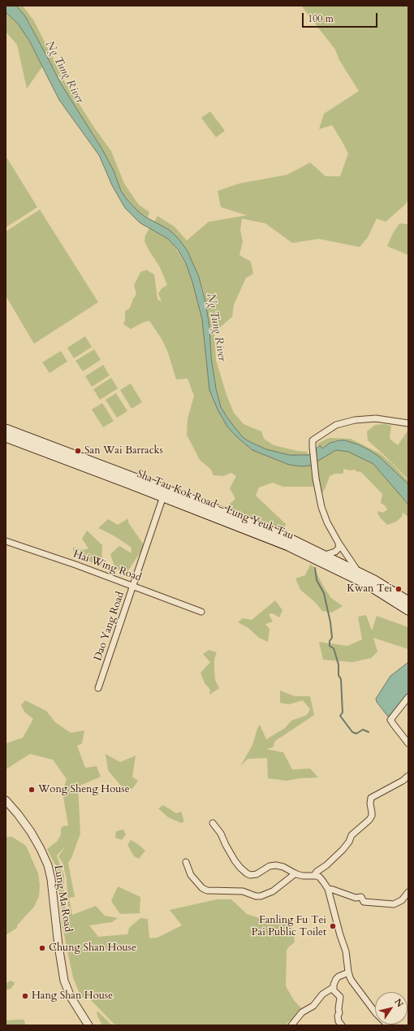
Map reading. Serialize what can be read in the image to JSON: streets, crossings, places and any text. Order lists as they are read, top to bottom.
{
  "streets": {
    "main road": ["Sha Tau Kok Road – Lung Yeuk Tau"],
    "street": ["Hai Wing Road", "Dao Yang Road", "Lung Ma Road"]
  },
  "crossings": [
    ["Sha Tau Kok Road – Lung Yeuk Tau", "Dao Yang Road"],
    ["Hai Wing Road", "Dao Yang Road"]
  ],
  "water": ["Ng Tung River"],
  "places": [
    "San Wai Barracks",
    "Kwan Tei",
    "Wong Sheng House",
    "Fanling Fu Tei Pai Public Toilet",
    "Chung Shan House",
    "Hang Shan House"
  ],
  "scale_bar": "100 m",
  "north": "top right"
}
